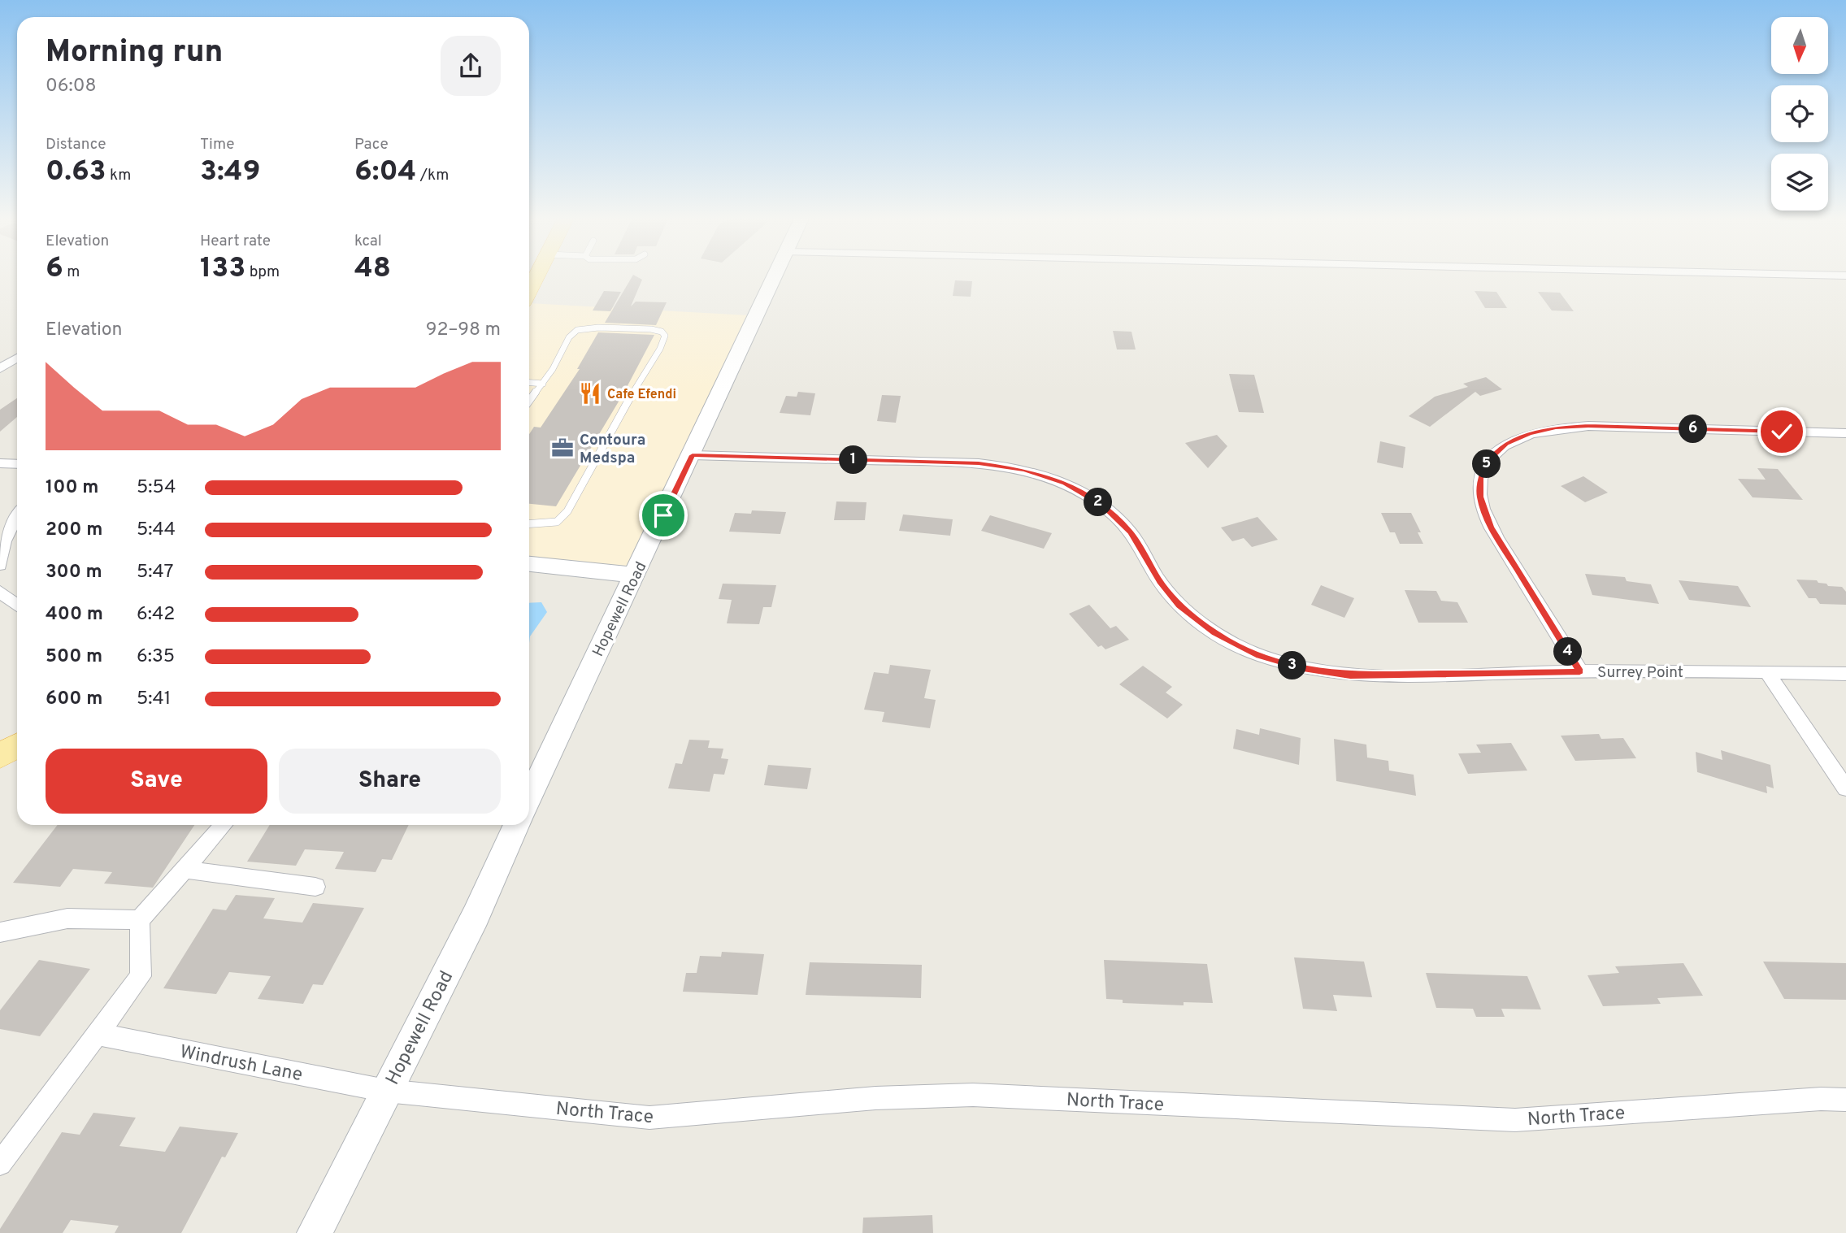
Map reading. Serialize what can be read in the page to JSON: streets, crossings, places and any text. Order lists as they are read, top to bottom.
{
  "streets": {
    "street": [
      "Hopewell Road",
      "Surrey Point",
      "Windrush Lane",
      "North Trace"
    ]
  },
  "crossings": [
    ["Hopewell Road", "Surrey Point"],
    ["Hopewell Road", "Windrush Lane"],
    ["Hopewell Road", "North Trace"],
    ["Windrush Lane", "North Trace"]
  ],
  "places": {
    "restaurant": ["Cafe Efendi"],
    "office": ["Contoura Medspa"]
  },
  "north": "bottom",
  "page": {
    "heading": ["Morning run", "06:08"],
    "stats": [
      ["Distance", "0.63 km"],
      ["Time", "3:49"],
      ["Pace", "6:04 /km"],
      ["Elevation", "6 m"],
      ["Heart rate", "133 bpm"],
      ["kcal", "48"]
    ],
    "chart": ["Elevation", "92–98 m"],
    "pins": [
      "6",
      "1",
      "5",
      "2",
      "4",
      "3"
    ],
    "list": [
      {
        "name": "100 m",
        "note": "5:54"
      },
      {
        "name": "200 m",
        "note": "5:44"
      },
      {
        "name": "300 m",
        "note": "5:47"
      },
      {
        "name": "400 m",
        "note": "6:42"
      },
      {
        "name": "500 m",
        "note": "6:35"
      },
      {
        "name": "600 m",
        "note": "5:41"
      }
    ],
    "buttons": ["Save", "Share"]
  }
}
